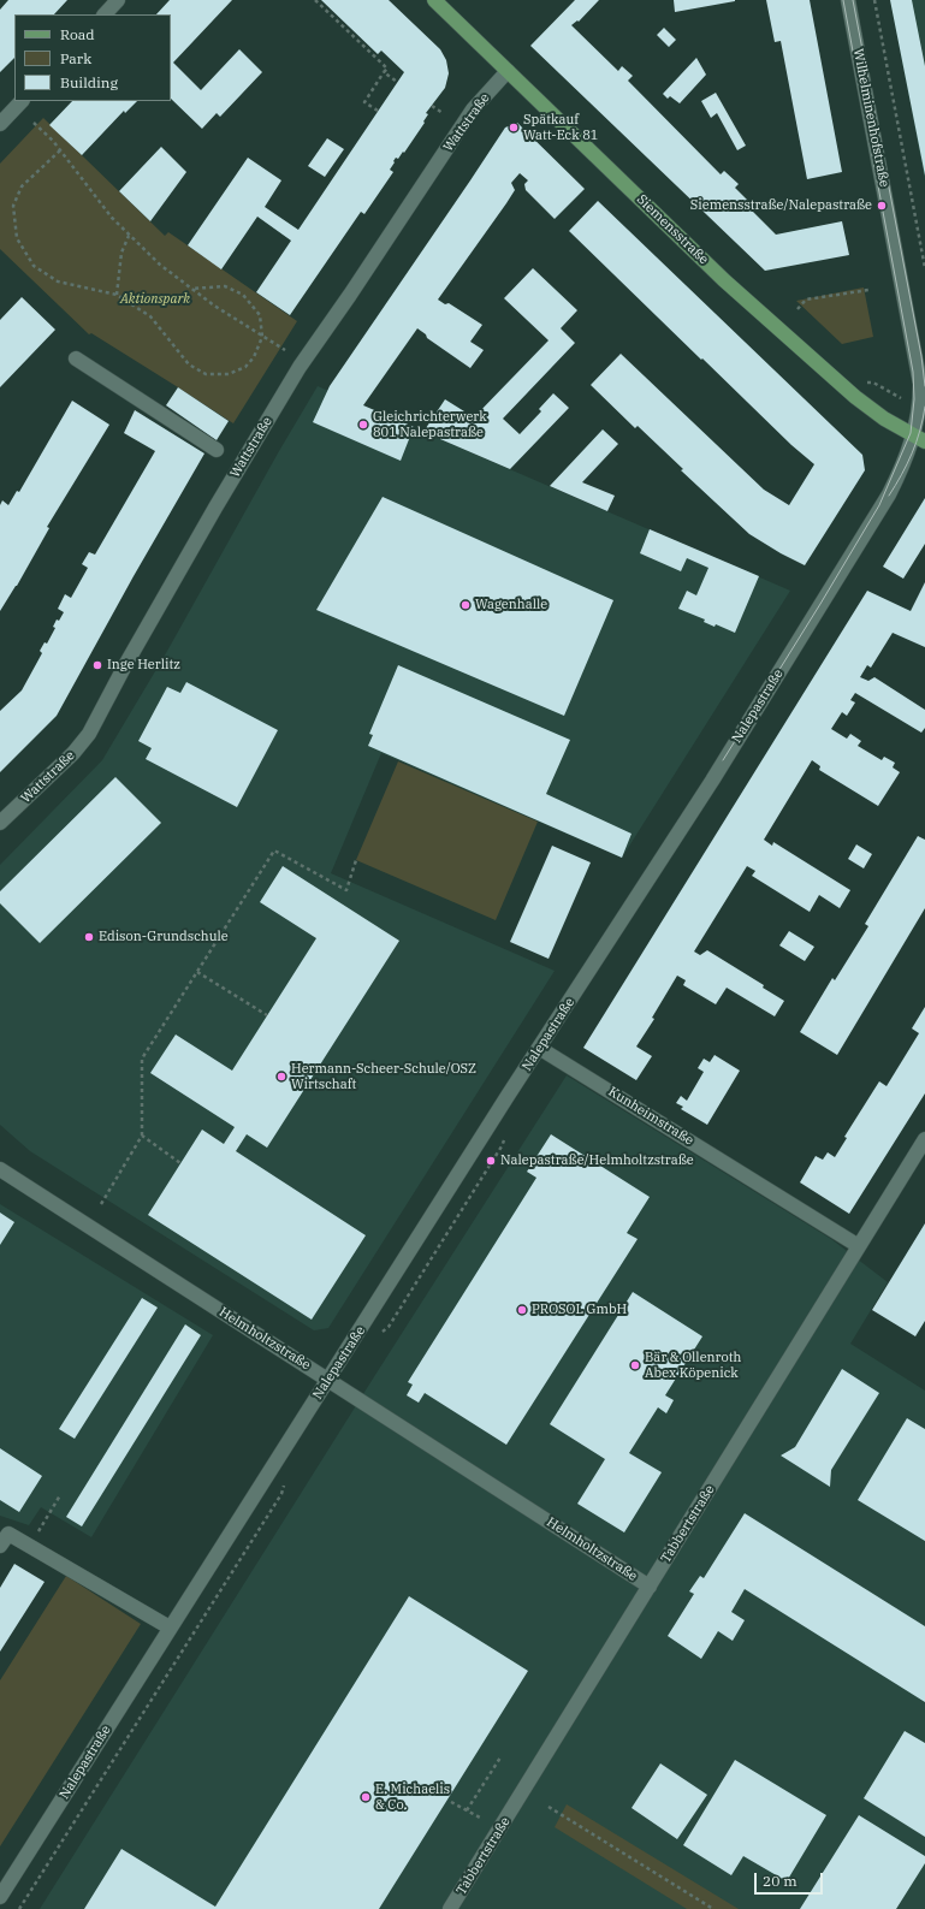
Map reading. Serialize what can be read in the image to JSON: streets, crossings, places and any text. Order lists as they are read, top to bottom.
{
  "streets": {
    "main road": ["Siemensstraße"],
    "street": [
      "Wilhelminenhofstraße",
      "Wattstraße",
      "Nalepastraße",
      "Kunheimstraße",
      "Helmholtzstraße",
      "Tabbertstraße"
    ]
  },
  "crossings": [
    ["Wilhelminenhofstraße", "Siemensstraße"],
    ["Wilhelminenhofstraße", "Nalepastraße"],
    ["Wattstraße", "Siemensstraße"],
    ["Siemensstraße", "Nalepastraße"],
    ["Nalepastraße", "Kunheimstraße"],
    ["Nalepastraße", "Helmholtzstraße"],
    ["Kunheimstraße", "Tabbertstraße"],
    ["Helmholtzstraße", "Tabbertstraße"]
  ],
  "parks": ["Aktionspark"],
  "places": [
    "Spätkauf Watt-Eck 81",
    "Siemensstraße/Nalepastraße",
    "Gleichrichterwerk 801 Nalepastraße",
    "Wagenhalle",
    "Inge Herlitz",
    "Edison-Grundschule",
    "Hermann-Scheer-Schule/OSZ Wirtschaft",
    "Nalepastraße/Helmholtzstraße",
    "PROSOL GmbH",
    "Bär & Ollenroth Abex Köpenick",
    "E. Michaelis & Co."
  ],
  "legend": ["Road", "Park", "Building"],
  "scale_bar": "20 m"
}
